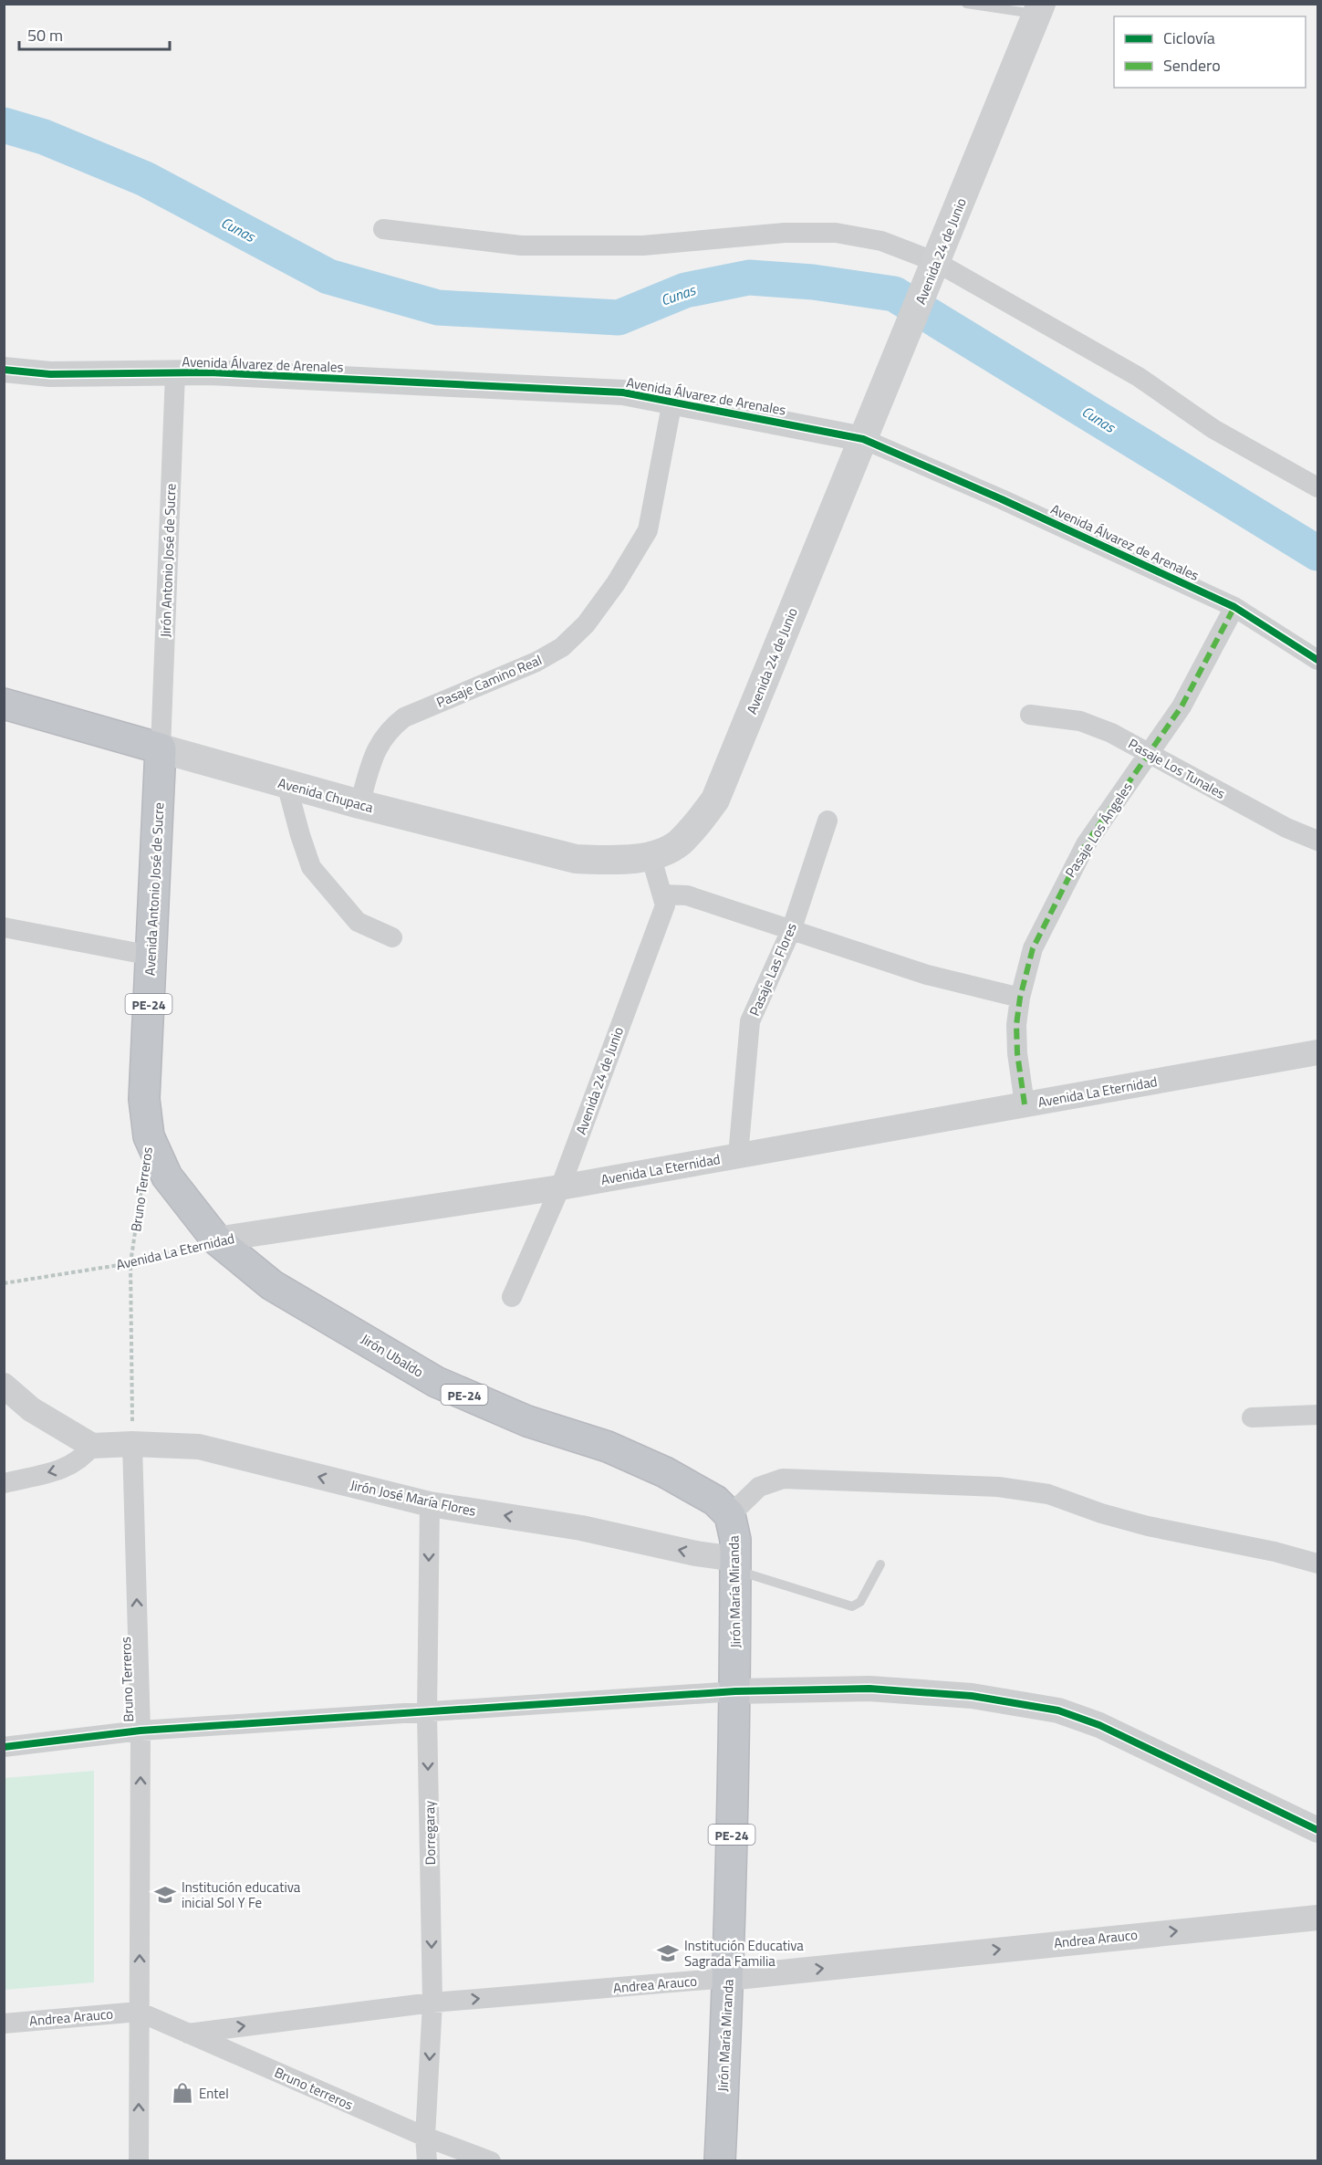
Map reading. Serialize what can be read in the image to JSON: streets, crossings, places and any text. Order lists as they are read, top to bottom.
{
  "streets": {
    "highway": [
      "Avenida Chupaca",
      "Avenida Antonio José de Sucre",
      "PE-24",
      "Jirón Ubaldo",
      "Jirón María Miranda"
    ],
    "main road": ["Avenida 24 de Junio"],
    "street": [
      "Avenida Álvarez de Arenales",
      "Jirón Antonio José de Sucre",
      "Pasaje Camino Real",
      "Pasaje Los Tunales",
      "Pasaje Los Ángeles",
      "Pasaje Las Flores",
      "Avenida La Eternidad",
      "Bruno Terreros",
      "Jirón José María Flores",
      "Dorregaray",
      "Andrea Arauco",
      "Bruno terreros"
    ]
  },
  "crossings": [
    ["Avenida 24 de Junio", "Avenida Álvarez de Arenales"],
    ["Avenida 24 de Junio", "Avenida Chupaca"],
    ["Avenida 24 de Junio", "Avenida La Eternidad"],
    ["Avenida Álvarez de Arenales", "Jirón Antonio José de Sucre"],
    ["Avenida Álvarez de Arenales", "Pasaje Camino Real"],
    ["Avenida Álvarez de Arenales", "Pasaje Los Ángeles"],
    ["Jirón Antonio José de Sucre", "Avenida Chupaca"],
    ["Jirón Antonio José de Sucre", "Avenida Antonio José de Sucre"],
    ["Pasaje Camino Real", "Avenida Chupaca"],
    ["Pasaje Los Tunales", "Pasaje Los Ángeles"],
    ["Avenida Chupaca", "Avenida Antonio José de Sucre"],
    ["Pasaje Los Ángeles", "Avenida La Eternidad"],
    ["Avenida Antonio José de Sucre", "Avenida La Eternidad"],
    ["Avenida Antonio José de Sucre", "Jirón Ubaldo"],
    ["Pasaje Las Flores", "Avenida La Eternidad"],
    ["Avenida La Eternidad", "Bruno Terreros"],
    ["Avenida La Eternidad", "Jirón Ubaldo"],
    ["Bruno Terreros", "Jirón José María Flores"],
    ["Bruno Terreros", "Andrea Arauco"],
    ["Bruno Terreros", "Bruno terreros"],
    ["Jirón Ubaldo", "Jirón María Miranda"],
    ["Jirón José María Flores", "Jirón María Miranda"],
    ["Jirón José María Flores", "Dorregaray"],
    ["Jirón María Miranda", "Andrea Arauco"],
    ["Dorregaray", "Andrea Arauco"],
    ["Dorregaray", "Bruno terreros"],
    ["Andrea Arauco", "Bruno terreros"]
  ],
  "one_way": ["Bruno Terreros", "Dorregaray", "Andrea Arauco"],
  "water": ["Cunas"],
  "places": {
    "school or university": ["Institución educativa inicial Sol Y Fe", "Institución Educativa Sagrada Familia"],
    "shop": ["Entel"]
  },
  "legend": ["Ciclovía", "Sendero"],
  "scale_bar": "50 m"
}
